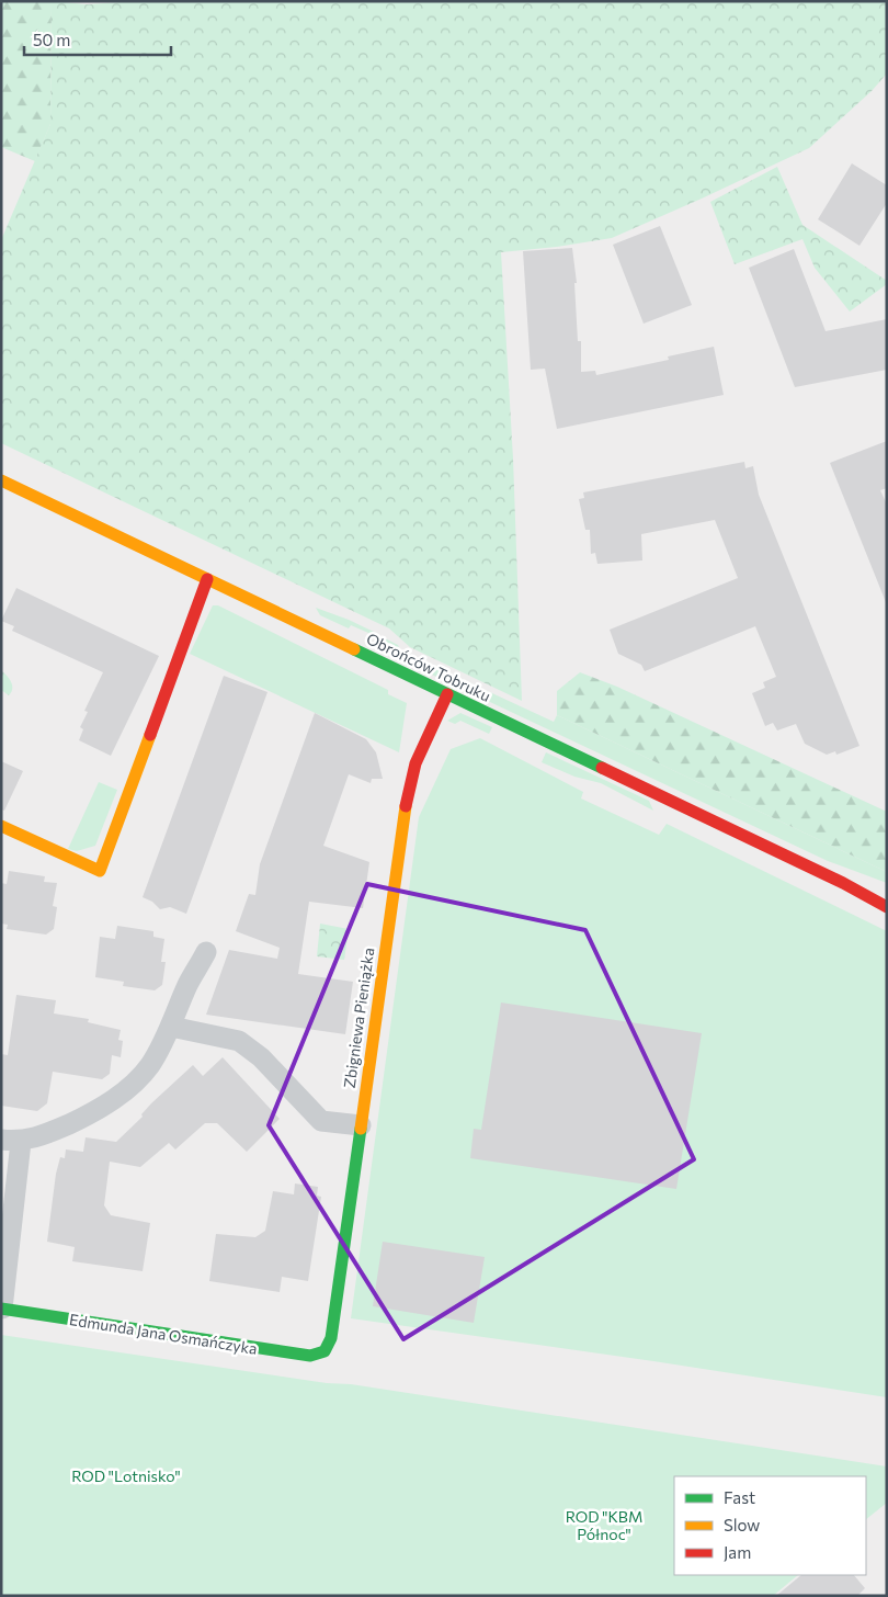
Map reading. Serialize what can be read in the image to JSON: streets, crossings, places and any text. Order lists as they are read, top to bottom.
{
  "streets": {
    "street": ["Obrońców Tobruku", "Zbigniewa Pieniążka", "Edmunda Jana Osmańczyka"]
  },
  "crossings": [
    ["Obrońców Tobruku", "Zbigniewa Pieniążka"],
    ["Zbigniewa Pieniążka", "Edmunda Jana Osmańczyka"]
  ],
  "parks": ["ROD \"Lotnisko\"", "ROD \"KBM Północ\""],
  "legend": ["Fast", "Slow", "Jam"],
  "scale_bar": "50 m"
}
